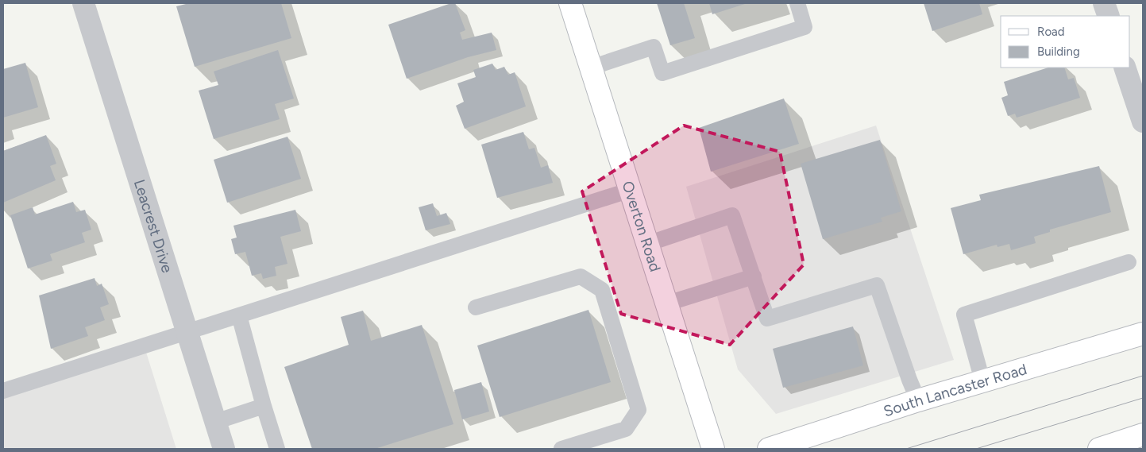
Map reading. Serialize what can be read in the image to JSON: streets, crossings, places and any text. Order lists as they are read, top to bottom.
{
  "streets": {
    "street": ["Overton Road", "Leacrest Drive", "South Lancaster Road"]
  },
  "legend": ["Road", "Building"]
}
